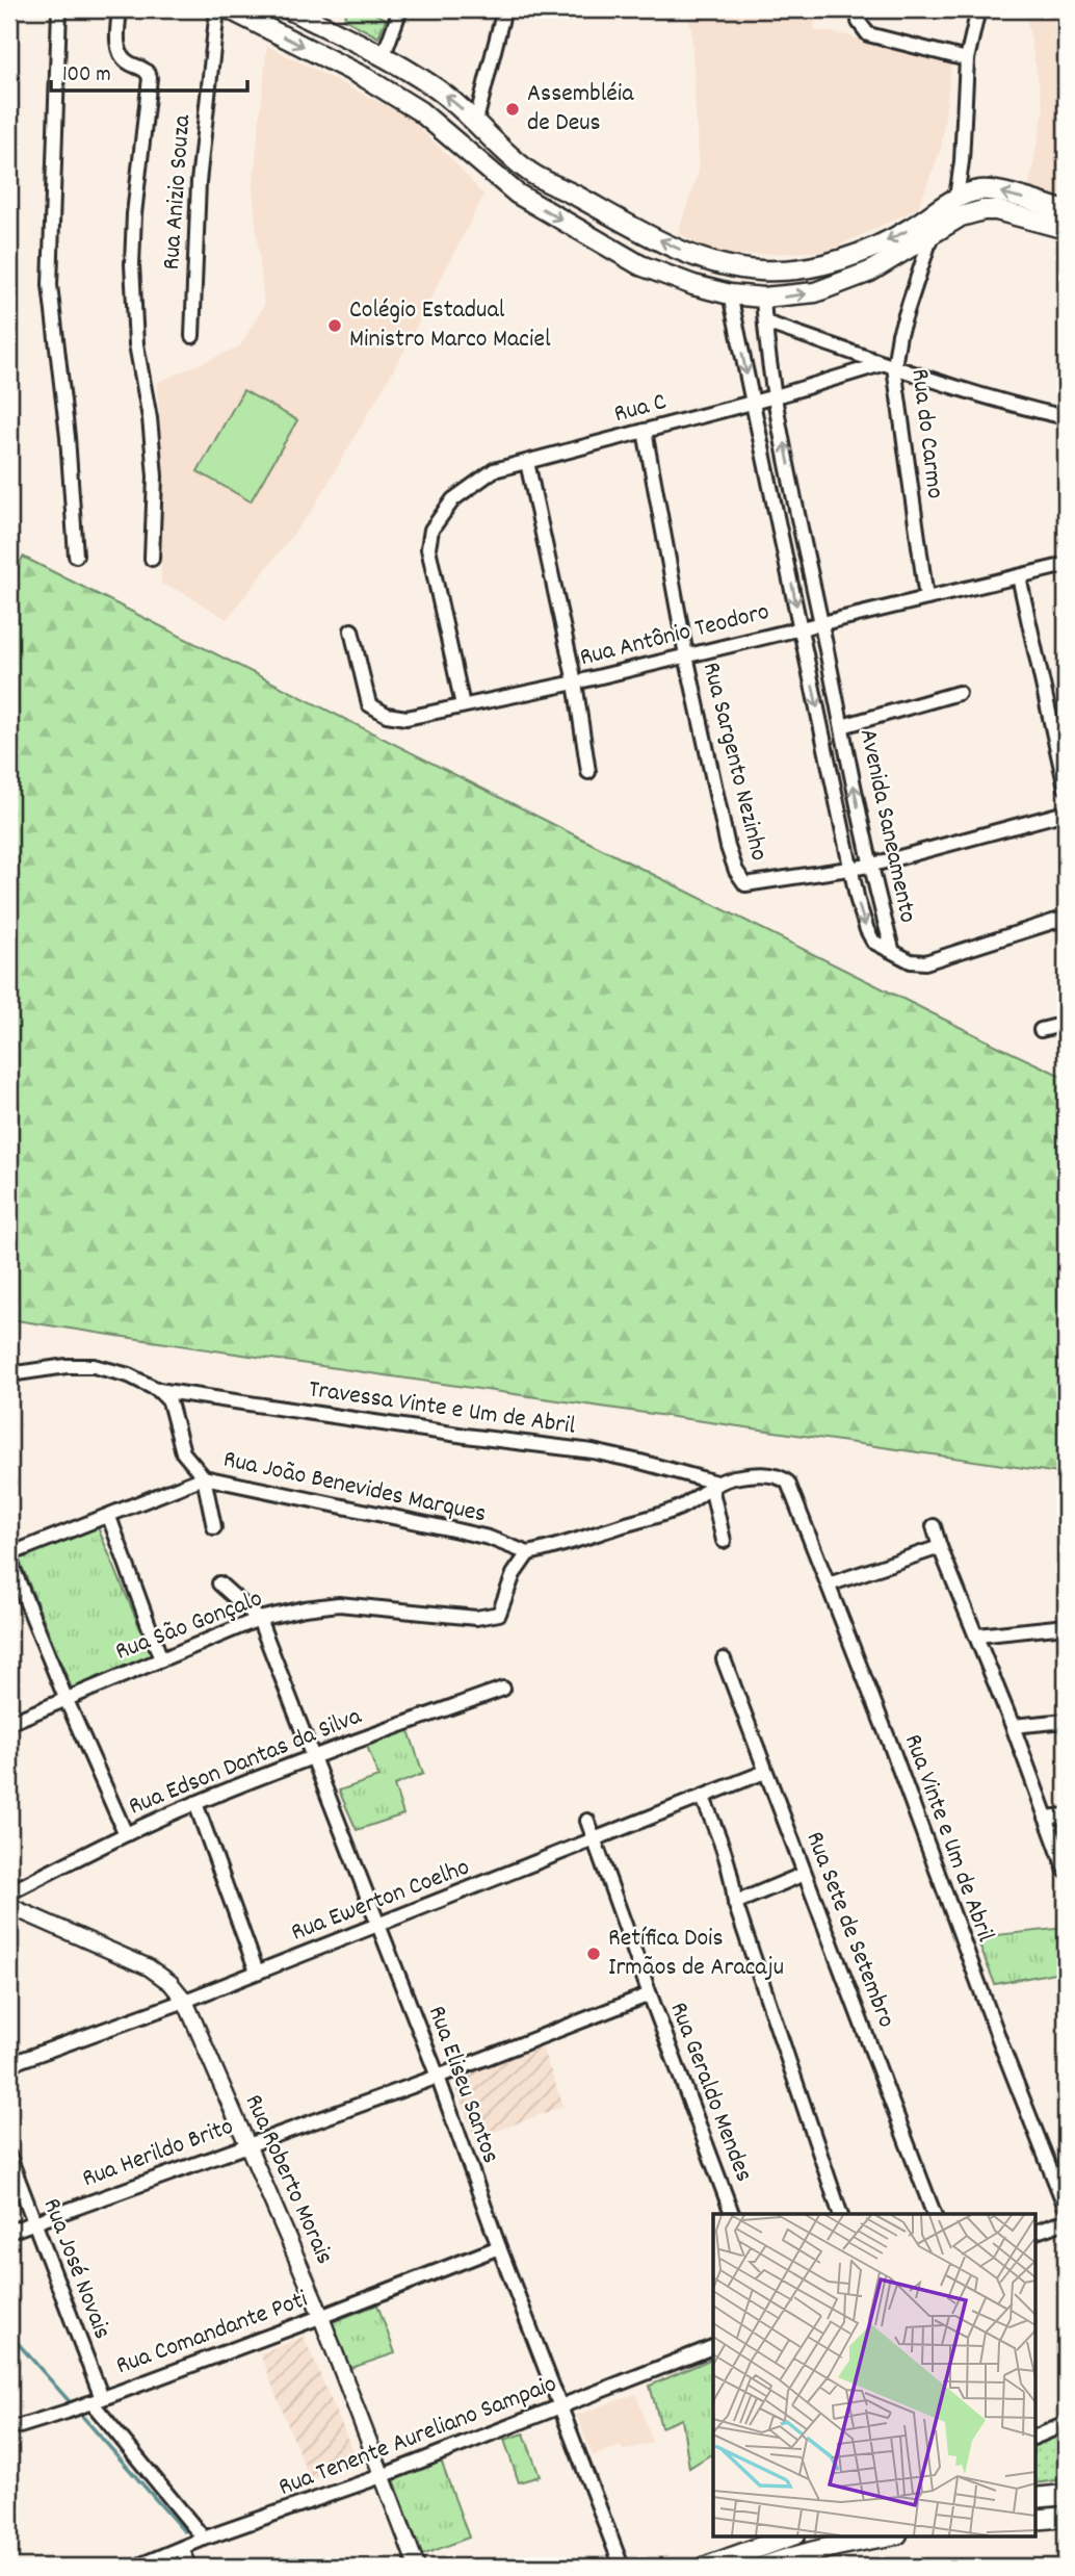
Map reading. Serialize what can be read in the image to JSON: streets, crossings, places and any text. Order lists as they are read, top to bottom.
{
  "streets": {
    "street": [
      "Rua Anizio Souza",
      "Rua C",
      "Rua do Carmo",
      "Rua Antônio Teodoro",
      "Rua Sargento Nezinho",
      "Avenida Saneamento",
      "Travessa Vinte e Um de Abril",
      "Rua João Benevides Marques",
      "Rua São Gonçalo",
      "Rua Edson Dantas da Silva",
      "Rua Vinte e Um de Abril",
      "Rua Ewerton Coelho",
      "Rua Sete de Setembro",
      "Rua Eliseu Santos",
      "Rua Geraldo Mendes",
      "Rua Herildo Brito",
      "Rua Roberto Morais",
      "Rua José Novais",
      "Rua Comandante Poti",
      "Rua Tenente Aureliano Sampaio"
    ]
  },
  "crossings": [
    ["Rua C", "Rua do Carmo"],
    ["Rua C", "Rua Antônio Teodoro"],
    ["Rua C", "Rua Sargento Nezinho"],
    ["Rua C", "Avenida Saneamento"],
    ["Rua do Carmo", "Rua Antônio Teodoro"],
    ["Rua Antônio Teodoro", "Rua Sargento Nezinho"],
    ["Rua Antônio Teodoro", "Avenida Saneamento"],
    ["Rua Sargento Nezinho", "Avenida Saneamento"],
    ["Travessa Vinte e Um de Abril", "Rua Vinte e Um de Abril"],
    ["Rua João Benevides Marques", "Rua São Gonçalo"],
    ["Rua São Gonçalo", "Rua Eliseu Santos"],
    ["Rua Edson Dantas da Silva", "Rua Eliseu Santos"],
    ["Rua Ewerton Coelho", "Rua Sete de Setembro"],
    ["Rua Ewerton Coelho", "Rua Eliseu Santos"],
    ["Rua Ewerton Coelho", "Rua Geraldo Mendes"],
    ["Rua Ewerton Coelho", "Rua Roberto Morais"],
    ["Rua Eliseu Santos", "Rua Herildo Brito"],
    ["Rua Eliseu Santos", "Rua Comandante Poti"],
    ["Rua Eliseu Santos", "Rua Tenente Aureliano Sampaio"],
    ["Rua Geraldo Mendes", "Rua Herildo Brito"],
    ["Rua Herildo Brito", "Rua Roberto Morais"],
    ["Rua Herildo Brito", "Rua José Novais"],
    ["Rua Roberto Morais", "Rua Comandante Poti"],
    ["Rua Roberto Morais", "Rua Tenente Aureliano Sampaio"],
    ["Rua José Novais", "Rua Comandante Poti"],
    ["Rua José Novais", "Rua Tenente Aureliano Sampaio"]
  ],
  "places": ["Assembléia de Deus", "Colégio Estadual Ministro Marco Maciel", "Retífica Dois Irmãos de Aracaju"],
  "scale_bar": "100 m"
}
